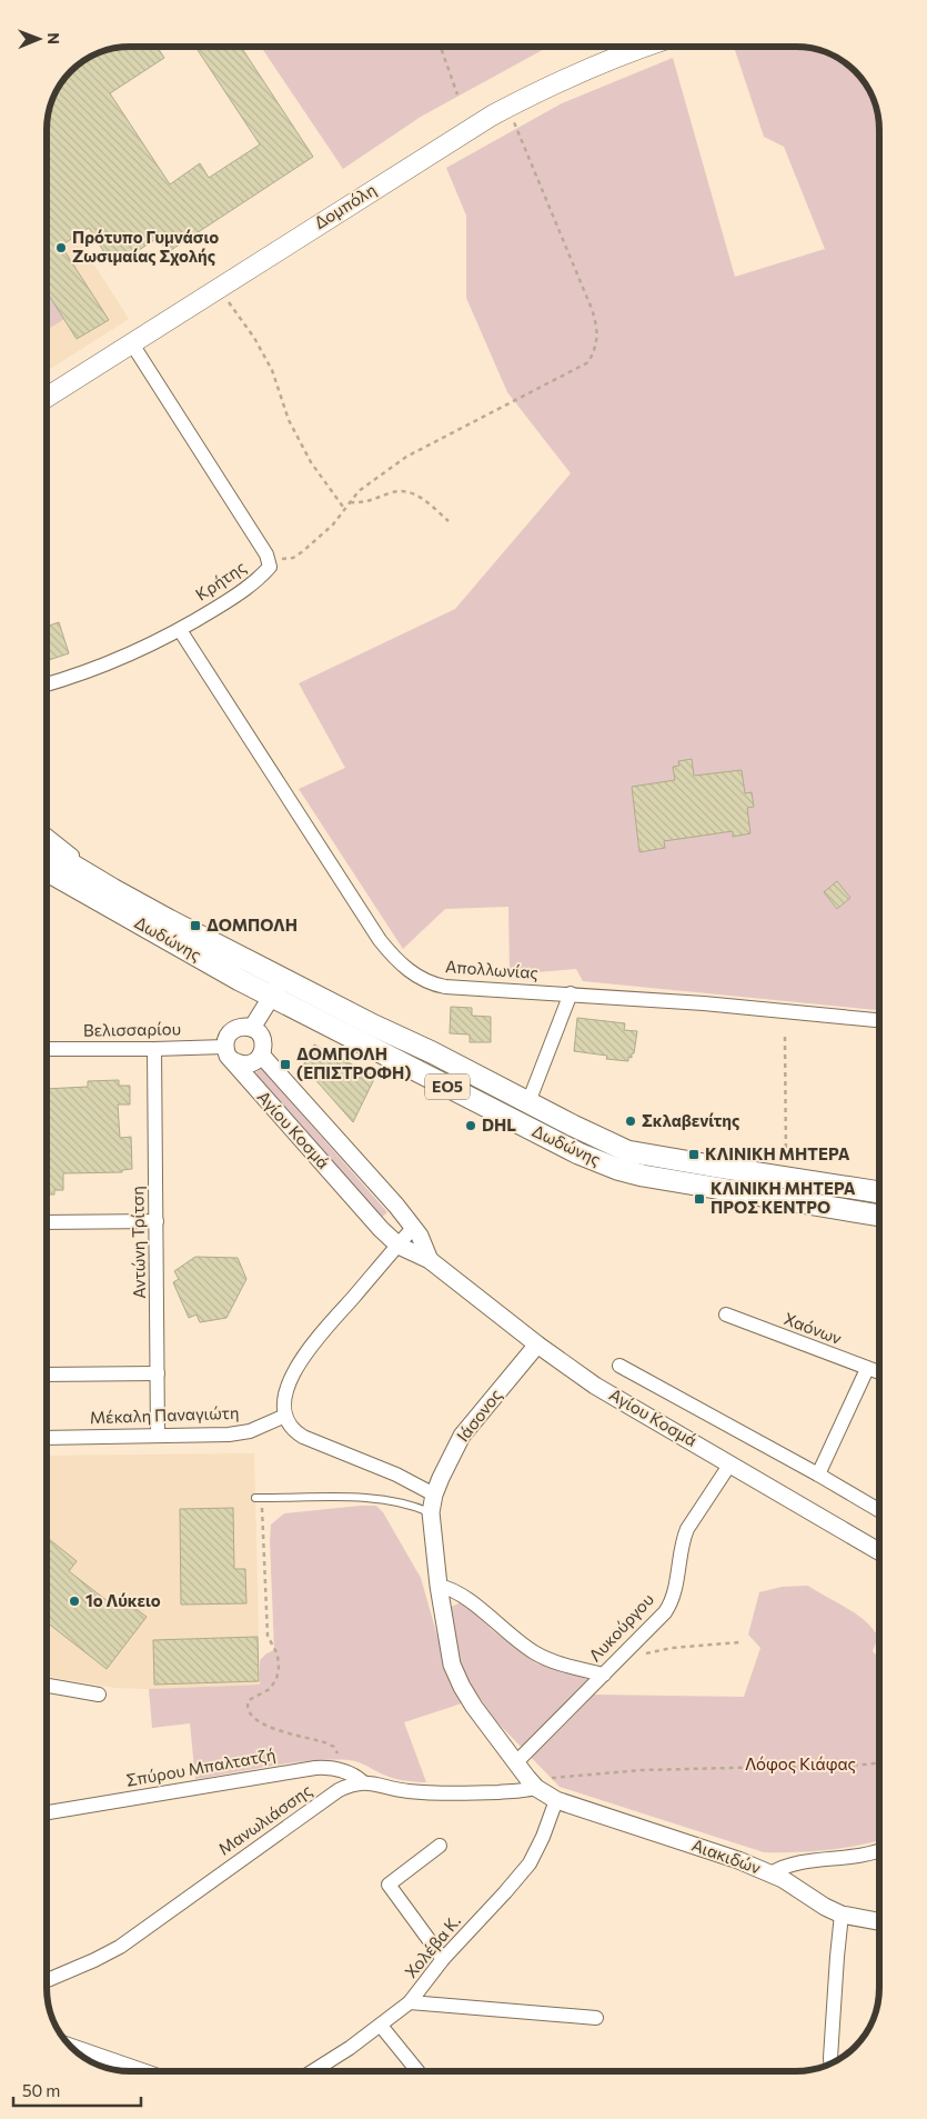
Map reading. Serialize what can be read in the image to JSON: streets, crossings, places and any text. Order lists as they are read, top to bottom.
{
  "streets": {
    "main road": ["Δομπόλη", "Δωδώνης", "ΕΟ5"],
    "street": [
      "Κρήτης",
      "Απολλωνίας",
      "Βελισσαρίου",
      "Αγίου Κοσμά",
      "Αντώνη Τρίτση",
      "Χαόνων",
      "Μέκαλη Παναγιώτη",
      "Ιάσονος",
      "Λυκούργου",
      "Σπύρου Μπαλτατζή",
      "Μανωλιάσσης",
      "Αιακιδών",
      "Χολέβα Κ."
    ]
  },
  "crossings": [
    ["Δομπόλη", "Κρήτης"],
    ["Κρήτης", "Απολλωνίας"],
    ["Βελισσαρίου", "Αγίου Κοσμά"],
    ["Βελισσαρίου", "Αντώνη Τρίτση"],
    ["Αγίου Κοσμά", "Ιάσονος"],
    ["Αγίου Κοσμά", "Λυκούργου"],
    ["Αντώνη Τρίτση", "Μέκαλη Παναγιώτη"],
    ["Ιάσονος", "Αιακιδών"],
    ["Λυκούργου", "Αιακιδών"],
    ["Σπύρου Μπαλτατζή", "Μανωλιάσσης"],
    ["Αιακιδών", "Χολέβα Κ."]
  ],
  "parks": ["Λόφος Κιάφας"],
  "places": {
    "other": [
      "Πρότυπο Γυμνάσιο Ζωσιμαίας Σχολής",
      "Σκλαβενίτης",
      "DHL",
      "1ο Λύκειο"
    ],
    "transit": [
      "ΔΟΜΠΟΛΗ",
      "ΔΟΜΠΟΛΗ (ΕΠΙΣΤΡΟΦΗ)",
      "ΚΛΙΝΙΚΗ ΜΗΤΕΡΑ",
      "ΚΛΙΝΙΚΗ ΜΗΤΕΡΑ ΠΡΟΣ ΚΕΝΤΡΟ"
    ]
  },
  "scale_bar": "50 m",
  "north": "right"
}
